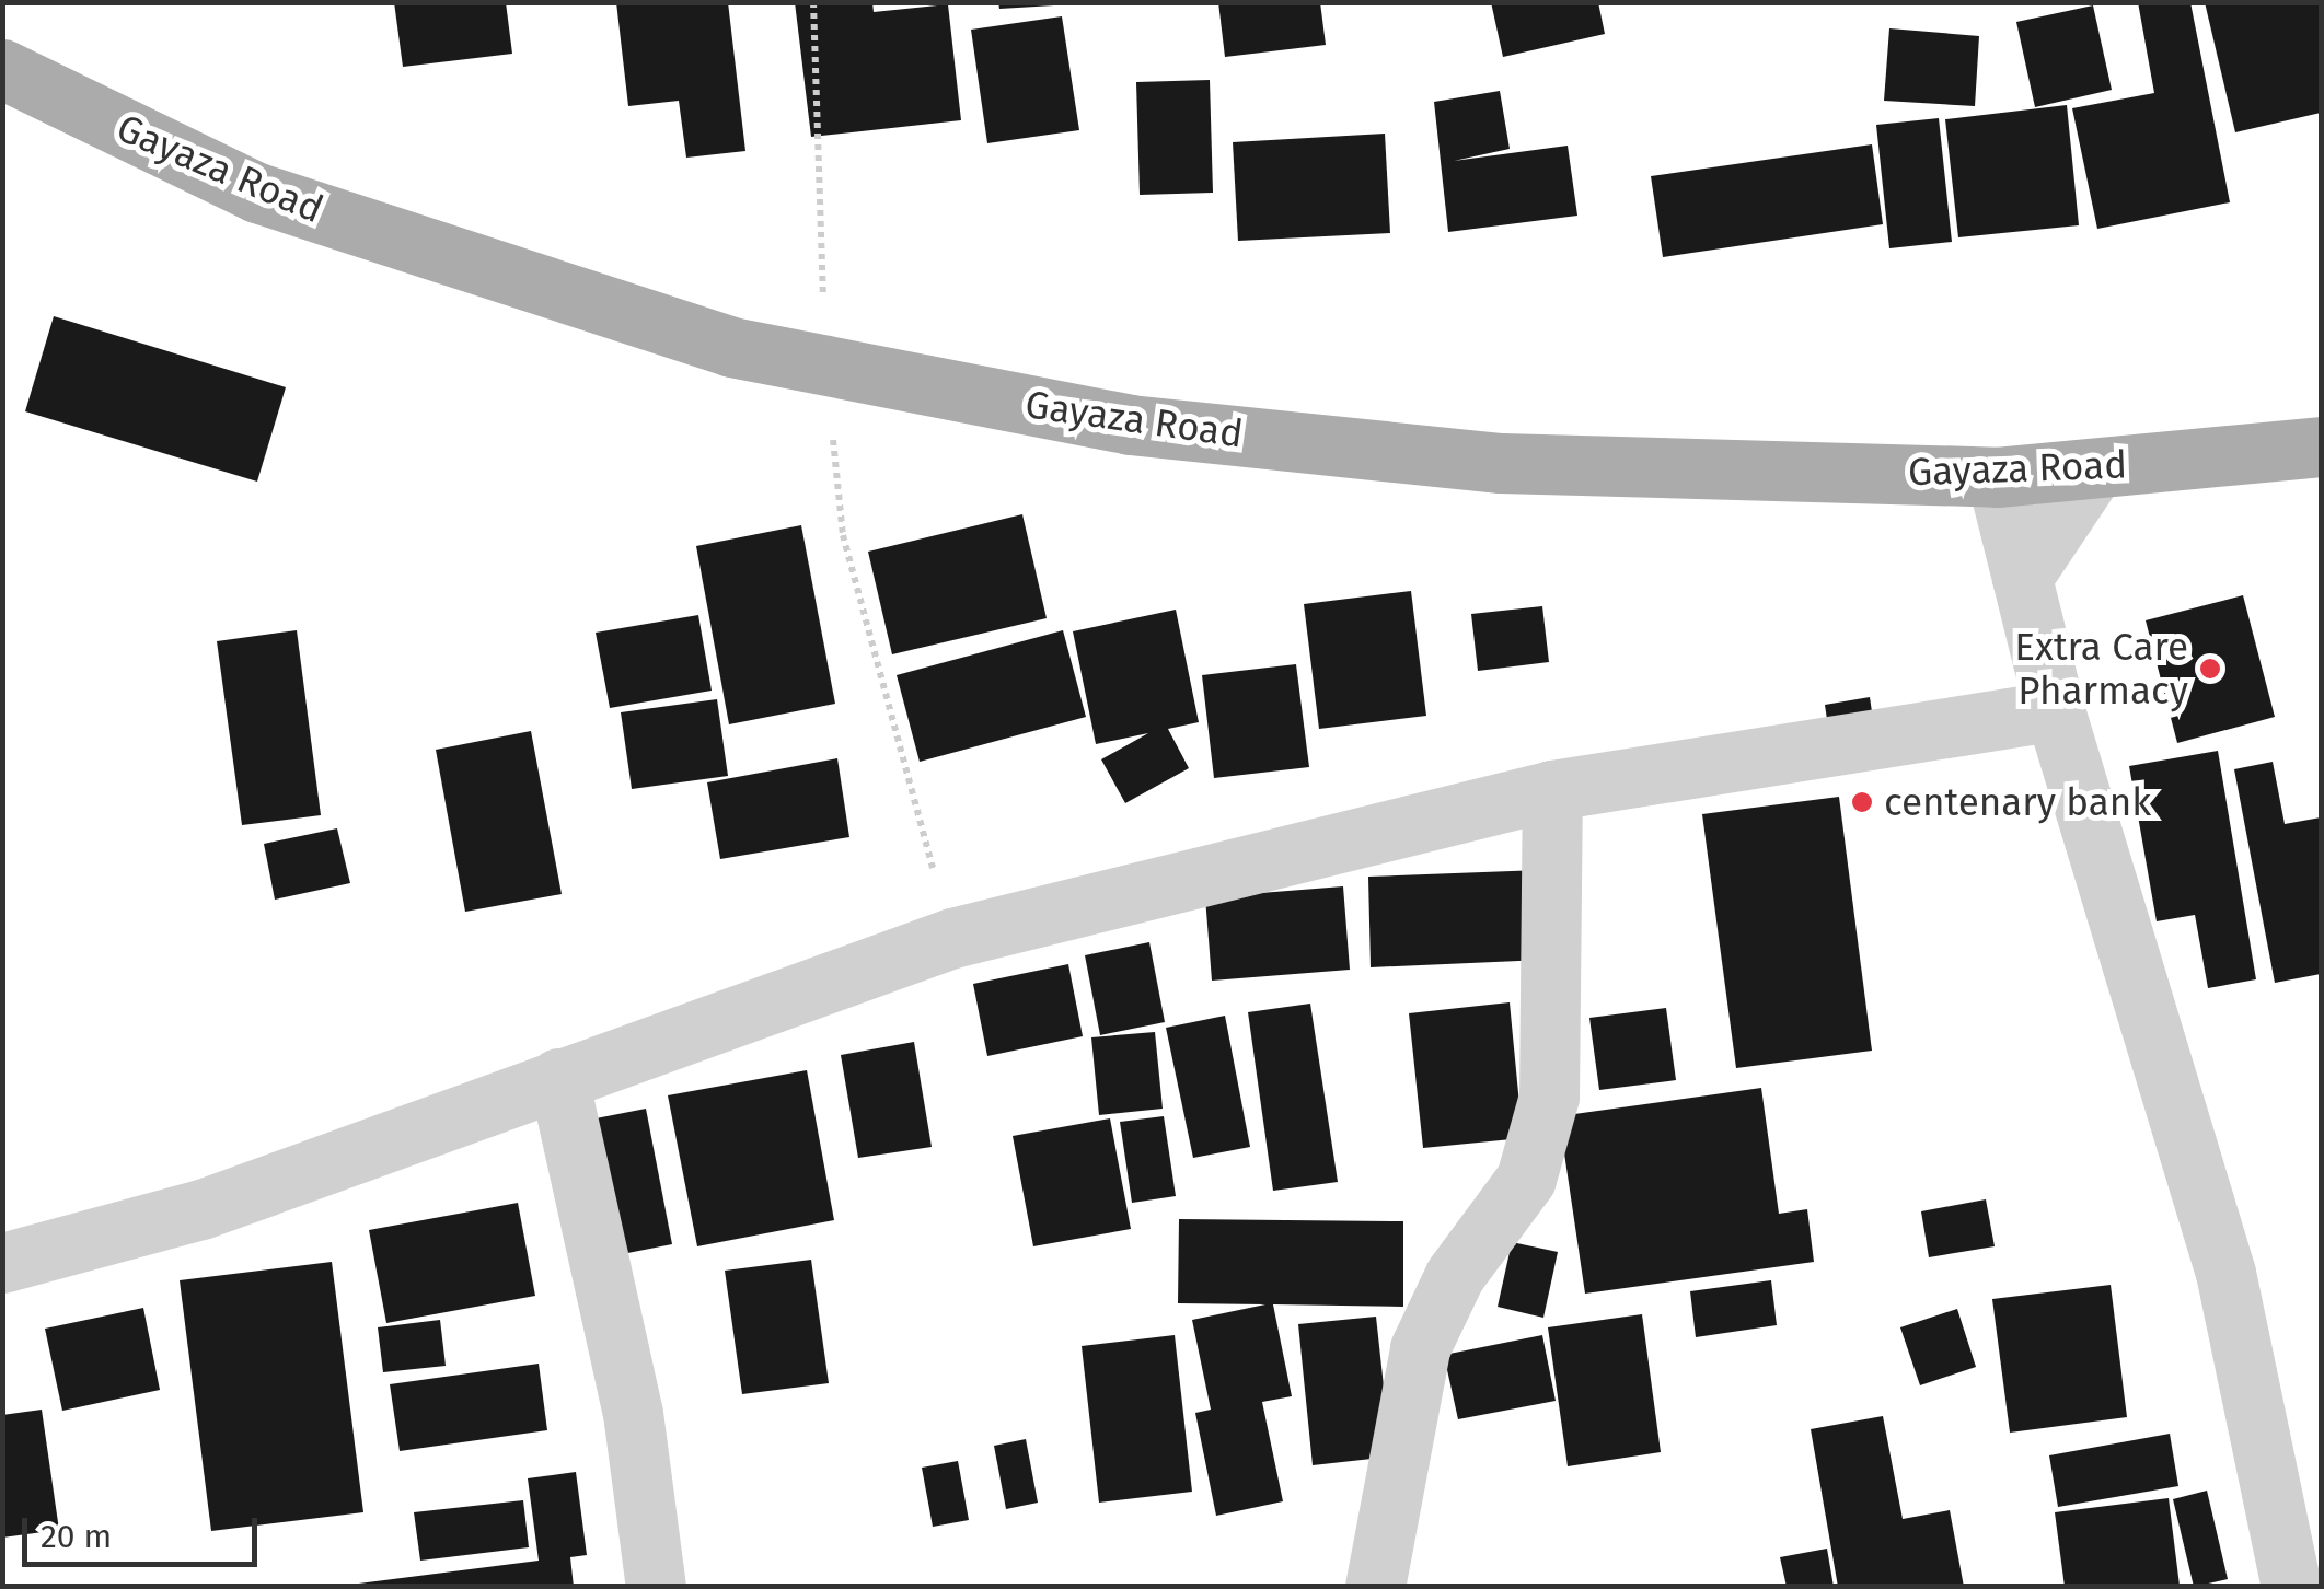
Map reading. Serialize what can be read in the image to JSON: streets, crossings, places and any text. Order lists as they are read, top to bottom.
{
  "streets": {
    "main road": ["Gayaza Road"]
  },
  "places": ["Extra Care Pharmacy", "centenary bank"],
  "scale_bar": "20 m"
}
